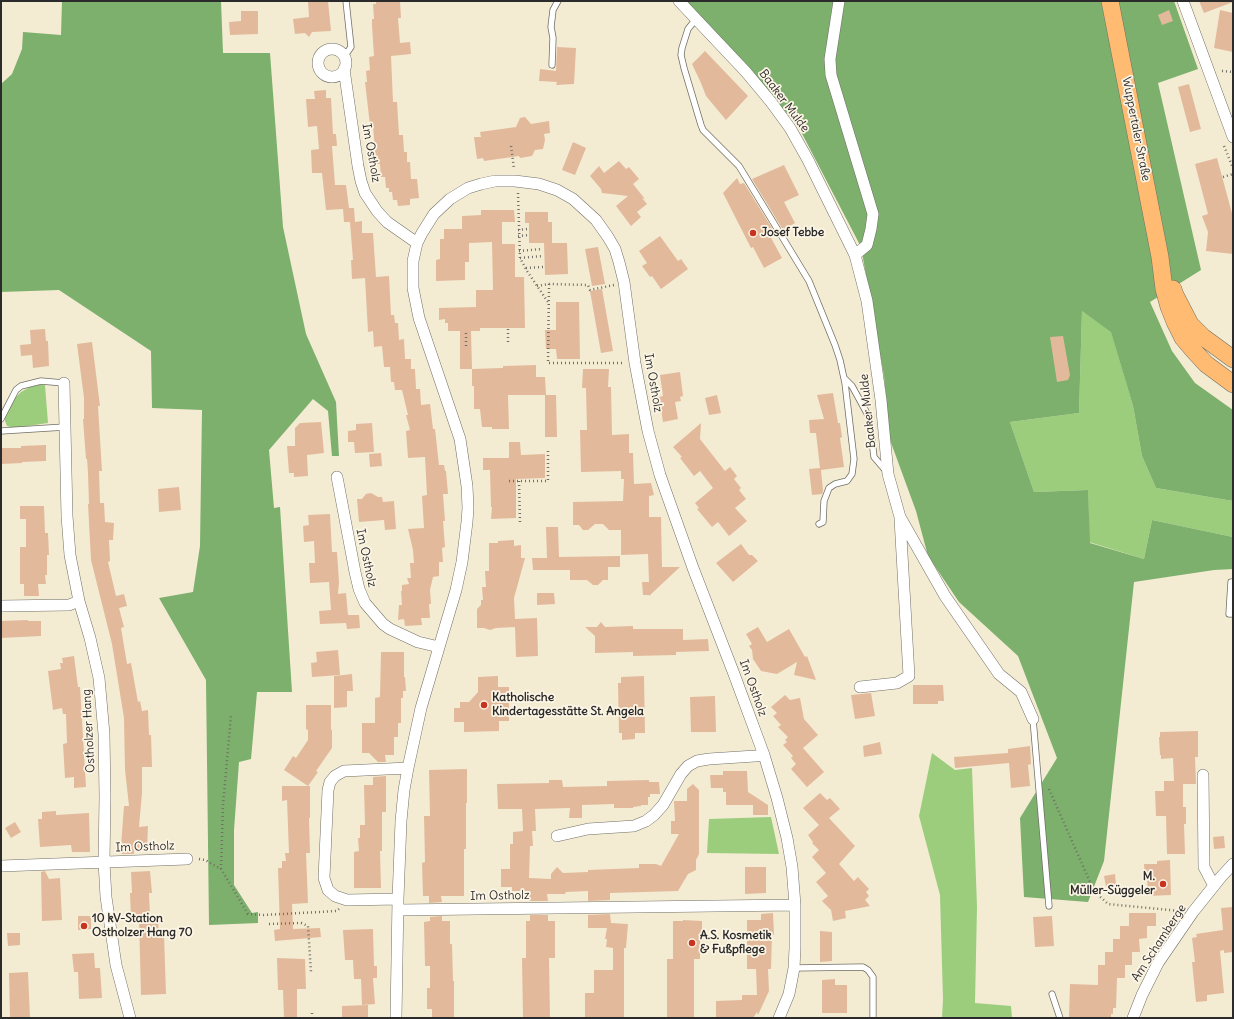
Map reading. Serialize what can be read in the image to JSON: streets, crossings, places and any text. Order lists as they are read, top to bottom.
{
  "streets": {
    "main road": ["Wuppertaler Straße"],
    "street": [
      "Baaker Mulde",
      "Im Ostholz",
      "Ostholzer Hang",
      "Am Schamberge"
    ]
  },
  "crossings": [
    ["Im Ostholz", "Ostholzer Hang"]
  ],
  "places": [
    "Josef Tebbe",
    "Katholische Kindertagesstätte St. Angela",
    "M. Müller-Süggeler",
    "10 kV-Station Ostholzer Hang 70",
    "A.S. Kosmetik & Fußpflege"
  ]
}
